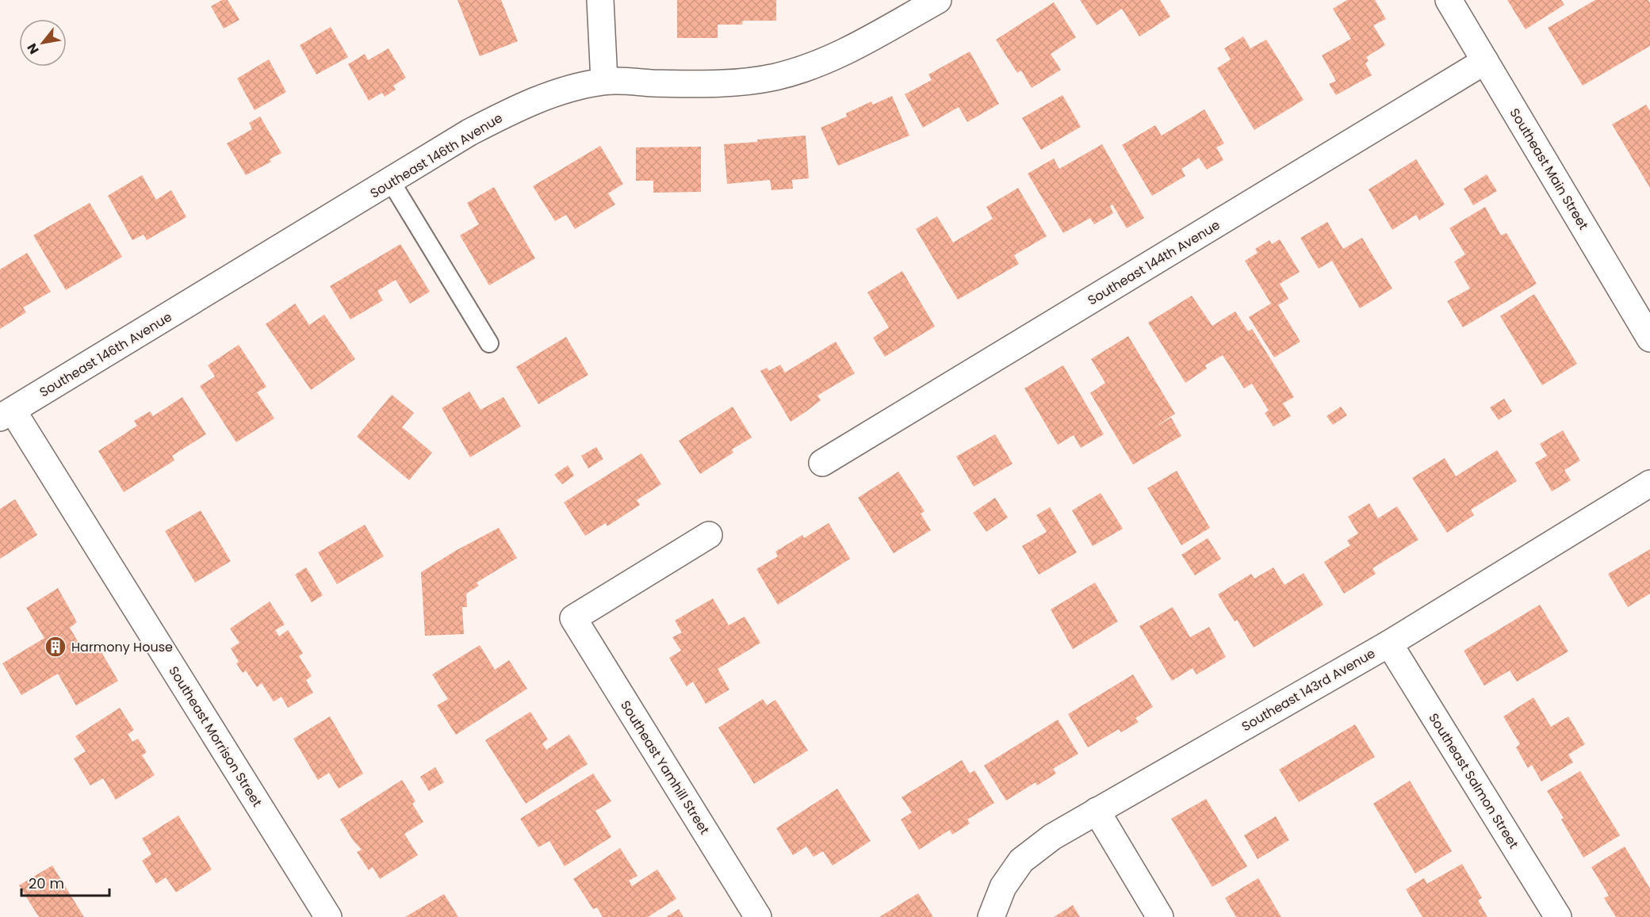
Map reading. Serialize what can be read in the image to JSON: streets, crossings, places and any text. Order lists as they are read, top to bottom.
{
  "streets": {
    "street": [
      "Southeast 146th Avenue",
      "Southeast Main Street",
      "Southeast 144th Avenue",
      "Southeast 143rd Avenue",
      "Southeast Morrison Street",
      "Southeast Yamhill Street",
      "Southeast Salmon Street"
    ]
  },
  "crossings": [
    ["Southeast 146th Avenue", "Southeast Morrison Street"],
    ["Southeast Main Street", "Southeast 144th Avenue"],
    ["Southeast 143rd Avenue", "Southeast Salmon Street"]
  ],
  "places": {
    "building": ["Harmony House"]
  },
  "scale_bar": "20 m",
  "north": "bottom left"
}
